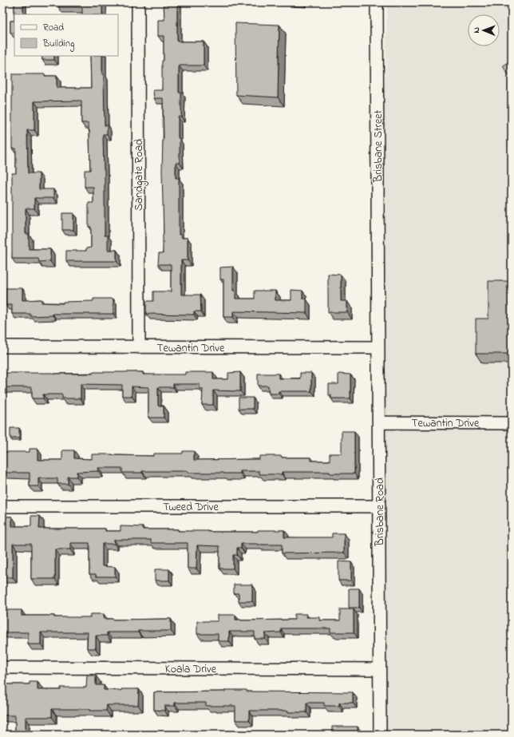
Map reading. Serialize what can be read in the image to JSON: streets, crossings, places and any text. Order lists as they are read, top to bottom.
{
  "streets": {
    "street": [
      "Brisbane Street",
      "Sandgate Road",
      "Tewantin Drive",
      "Tweed Drive",
      "Brisbane Road",
      "Koala Drive"
    ]
  },
  "crossings": [
    ["Brisbane Street", "Brisbane Road"],
    ["Sandgate Road", "Tewantin Drive"],
    ["Tewantin Drive", "Brisbane Road"],
    ["Tweed Drive", "Brisbane Road"],
    ["Brisbane Road", "Koala Drive"]
  ],
  "legend": ["Road", "Building"],
  "north": "left"
}
